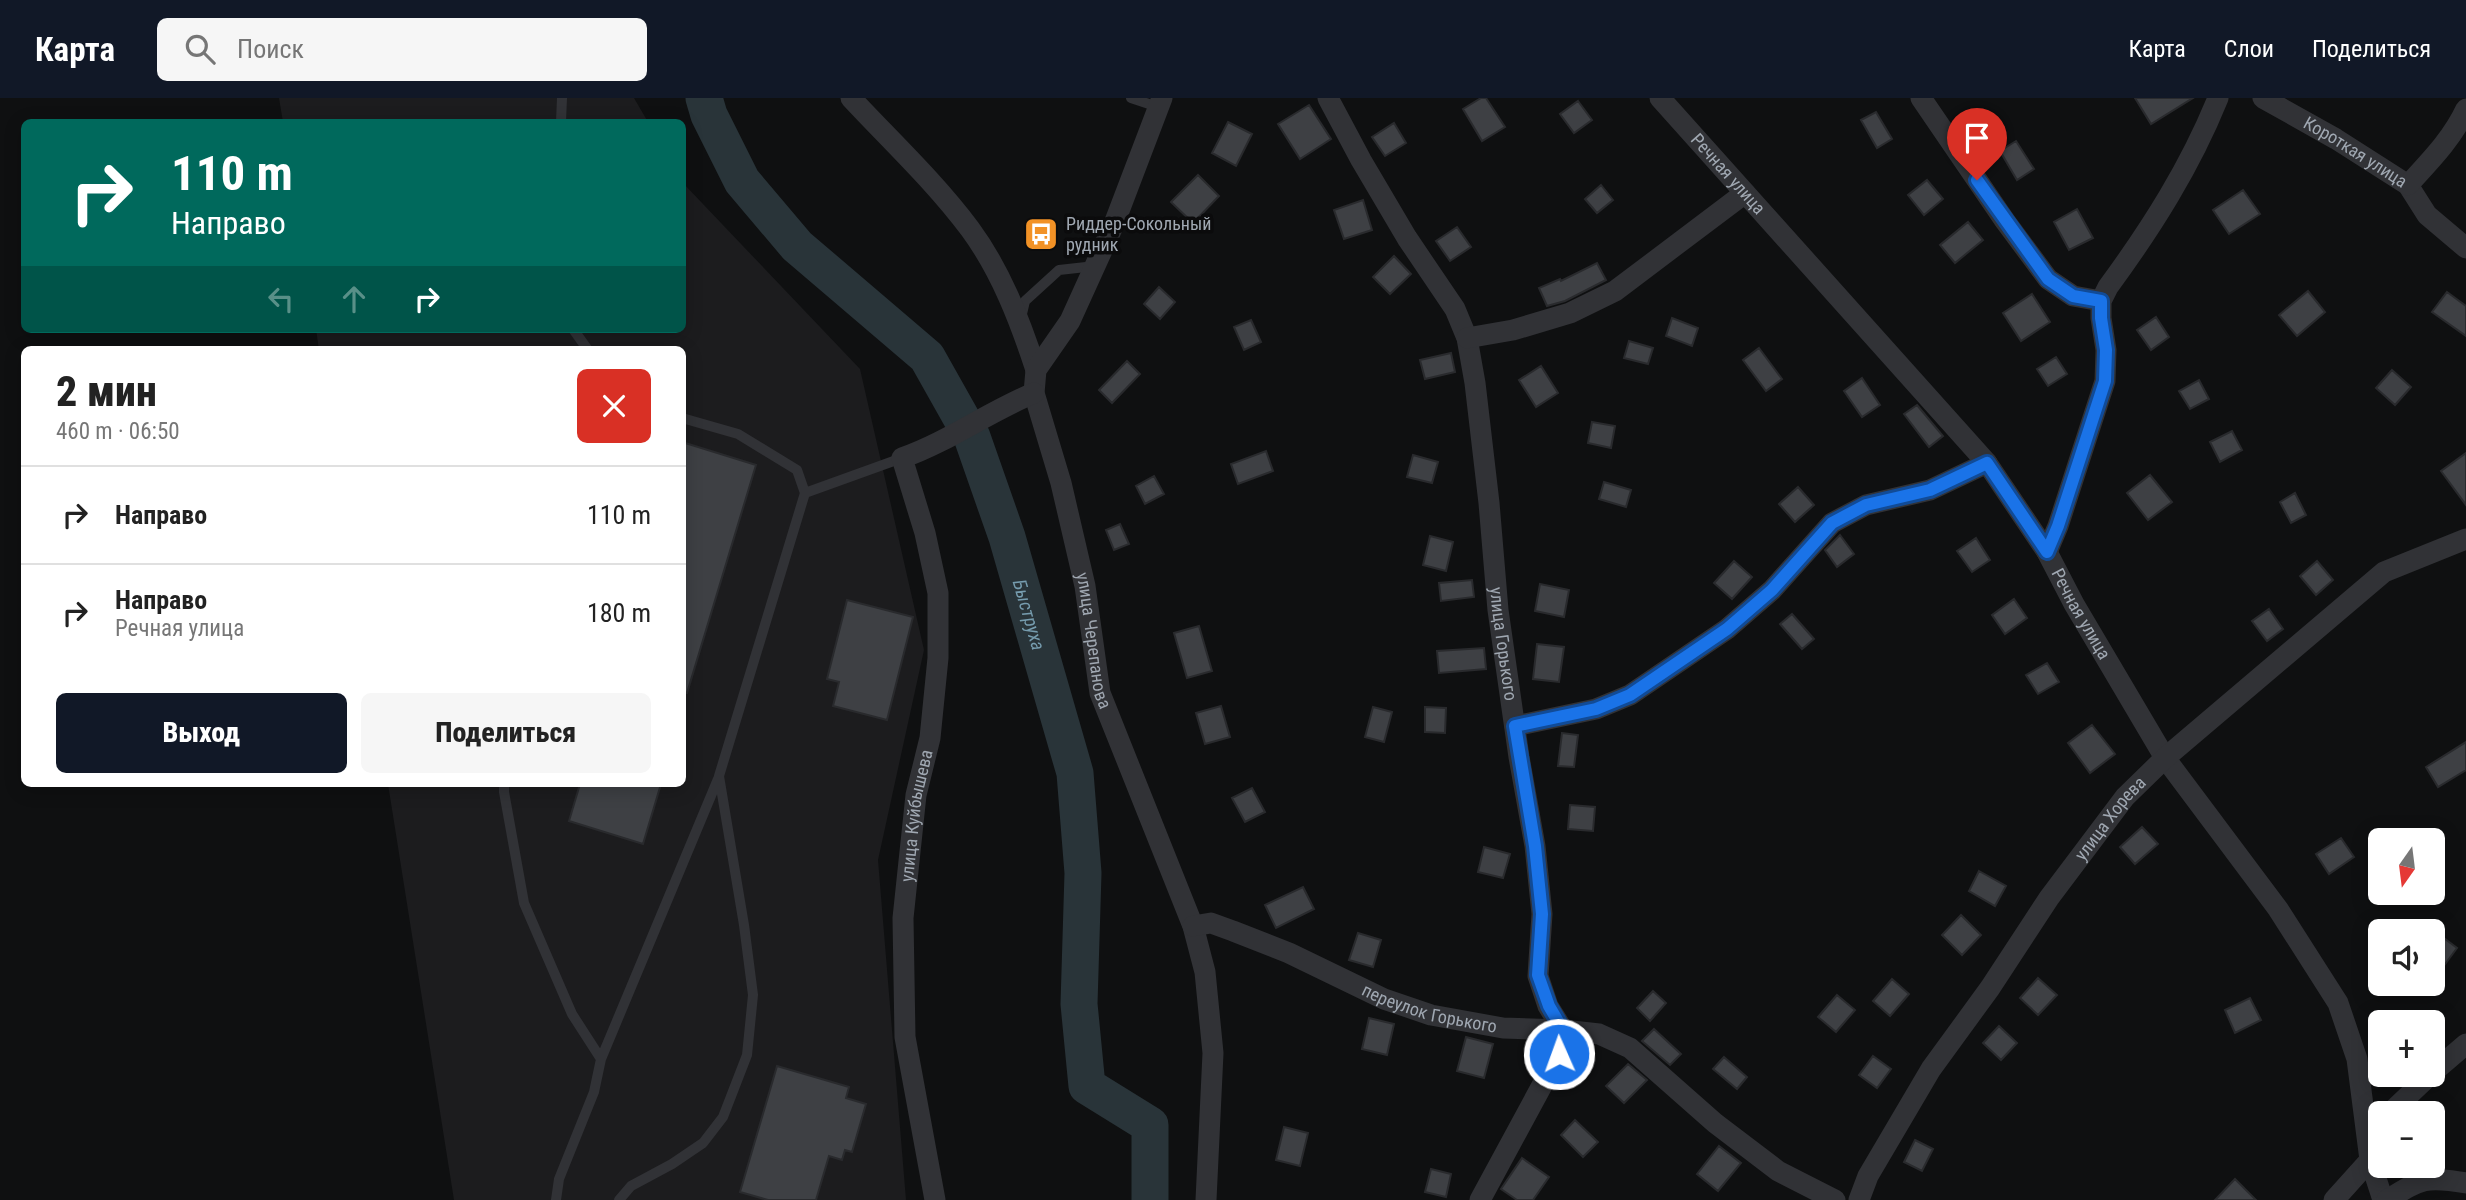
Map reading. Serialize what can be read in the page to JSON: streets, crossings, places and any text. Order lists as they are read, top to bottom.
{
  "streets": {
    "street": [
      "Короткая улица",
      "Речная улица",
      "улица Черепанова",
      "улица Горького",
      "улица Куйбышева",
      "улица Хорева",
      "переулок Горького"
    ]
  },
  "crossings": [
    ["Речная улица", "улица Хорева"],
    ["улица Черепанова", "переулок Горького"],
    ["улица Горького", "переулок Горького"]
  ],
  "water": ["Быструха"],
  "places": {
    "bus stop": ["Риддер-Сокольный рудник"]
  },
  "north": "bottom",
  "page": {
    "header": "Карта",
    "search": "Поиск",
    "nav": ["Карта", "Слои", "Поделиться"],
    "turn": ["110 m", "Направо"],
    "heading": ["2 мин", "460 m · 06:50"],
    "list": [
      {
        "name": "Направо",
        "value": "110 m"
      },
      {
        "name": "Направо",
        "note": "Речная улица",
        "value": "180 m"
      }
    ],
    "buttons": ["Выход", "Поделиться"],
    "map_buttons": ["+", "−"]
  }
}
